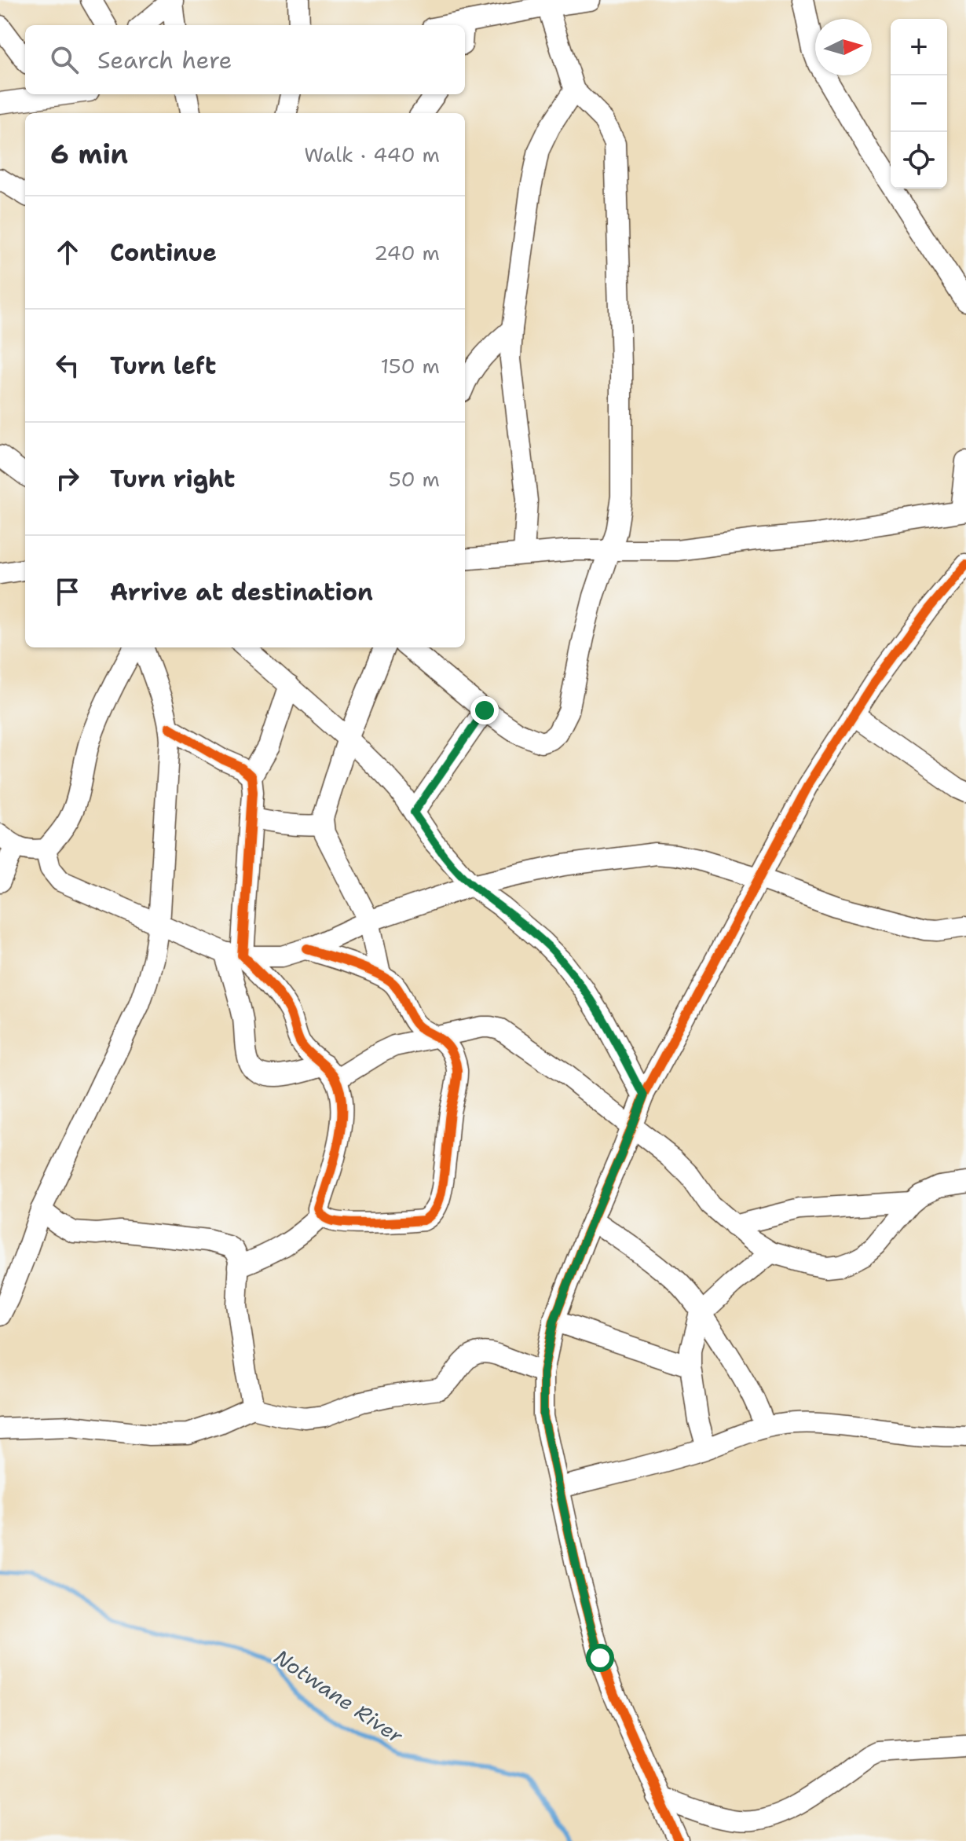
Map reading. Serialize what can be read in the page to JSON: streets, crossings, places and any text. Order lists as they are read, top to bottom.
{
  "water": ["Notwane River"],
  "north": "right",
  "page": {
    "map_buttons": ["+", "−"],
    "search": "Search here",
    "heading": ["6 min", "Walk · 440 m"],
    "list": [
      ["Continue", "240 m"],
      ["Turn left", "150 m"],
      ["Turn right", "50 m"],
      "Arrive at destination"
    ]
  }
}
